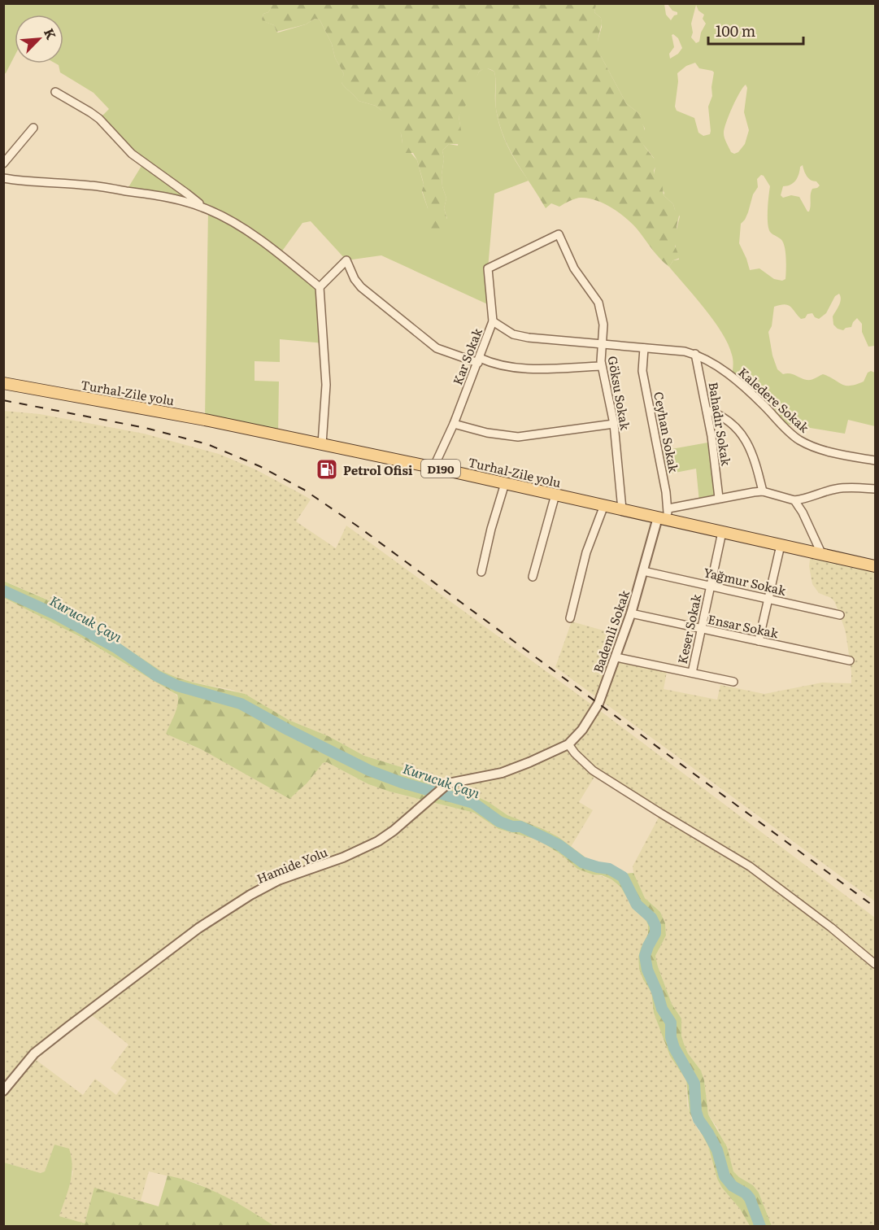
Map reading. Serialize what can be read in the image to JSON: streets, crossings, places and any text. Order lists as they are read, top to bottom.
{
  "streets": {
    "main road": ["Turhal-Zile yolu", "D190"],
    "street": [
      "Kar Sokak",
      "Göksu Sokak",
      "Kaledere Sokak",
      "Bahadır Sokak",
      "Ceyhan Sokak",
      "Yağmur Sokak",
      "Ensar Sokak",
      "Keser Sokak",
      "Bademli Sokak",
      "Hamide Yolu"
    ]
  },
  "crossings": [
    ["Kar Sokak", "Turhal-Zile yolu"],
    ["Kar Sokak", "Göksu Sokak"],
    ["Kar Sokak", "Kaledere Sokak"],
    ["Turhal-Zile yolu", "Göksu Sokak"],
    ["Turhal-Zile yolu", "Ceyhan Sokak"],
    ["Turhal-Zile yolu", "Keser Sokak"],
    ["Turhal-Zile yolu", "Bademli Sokak"],
    ["Göksu Sokak", "Kaledere Sokak"],
    ["Kaledere Sokak", "Bahadır Sokak"],
    ["Kaledere Sokak", "Ceyhan Sokak"],
    ["Ceyhan Sokak", "Bademli Sokak"],
    ["Yağmur Sokak", "Keser Sokak"],
    ["Yağmur Sokak", "Bademli Sokak"],
    ["Ensar Sokak", "Keser Sokak"],
    ["Ensar Sokak", "Bademli Sokak"],
    ["Bademli Sokak", "Hamide Yolu"]
  ],
  "water": ["Kurucuk Çayı"],
  "places": {
    "fuel station": ["Petrol Ofisi"]
  },
  "scale_bar": "100 m",
  "north": "top right"
}
